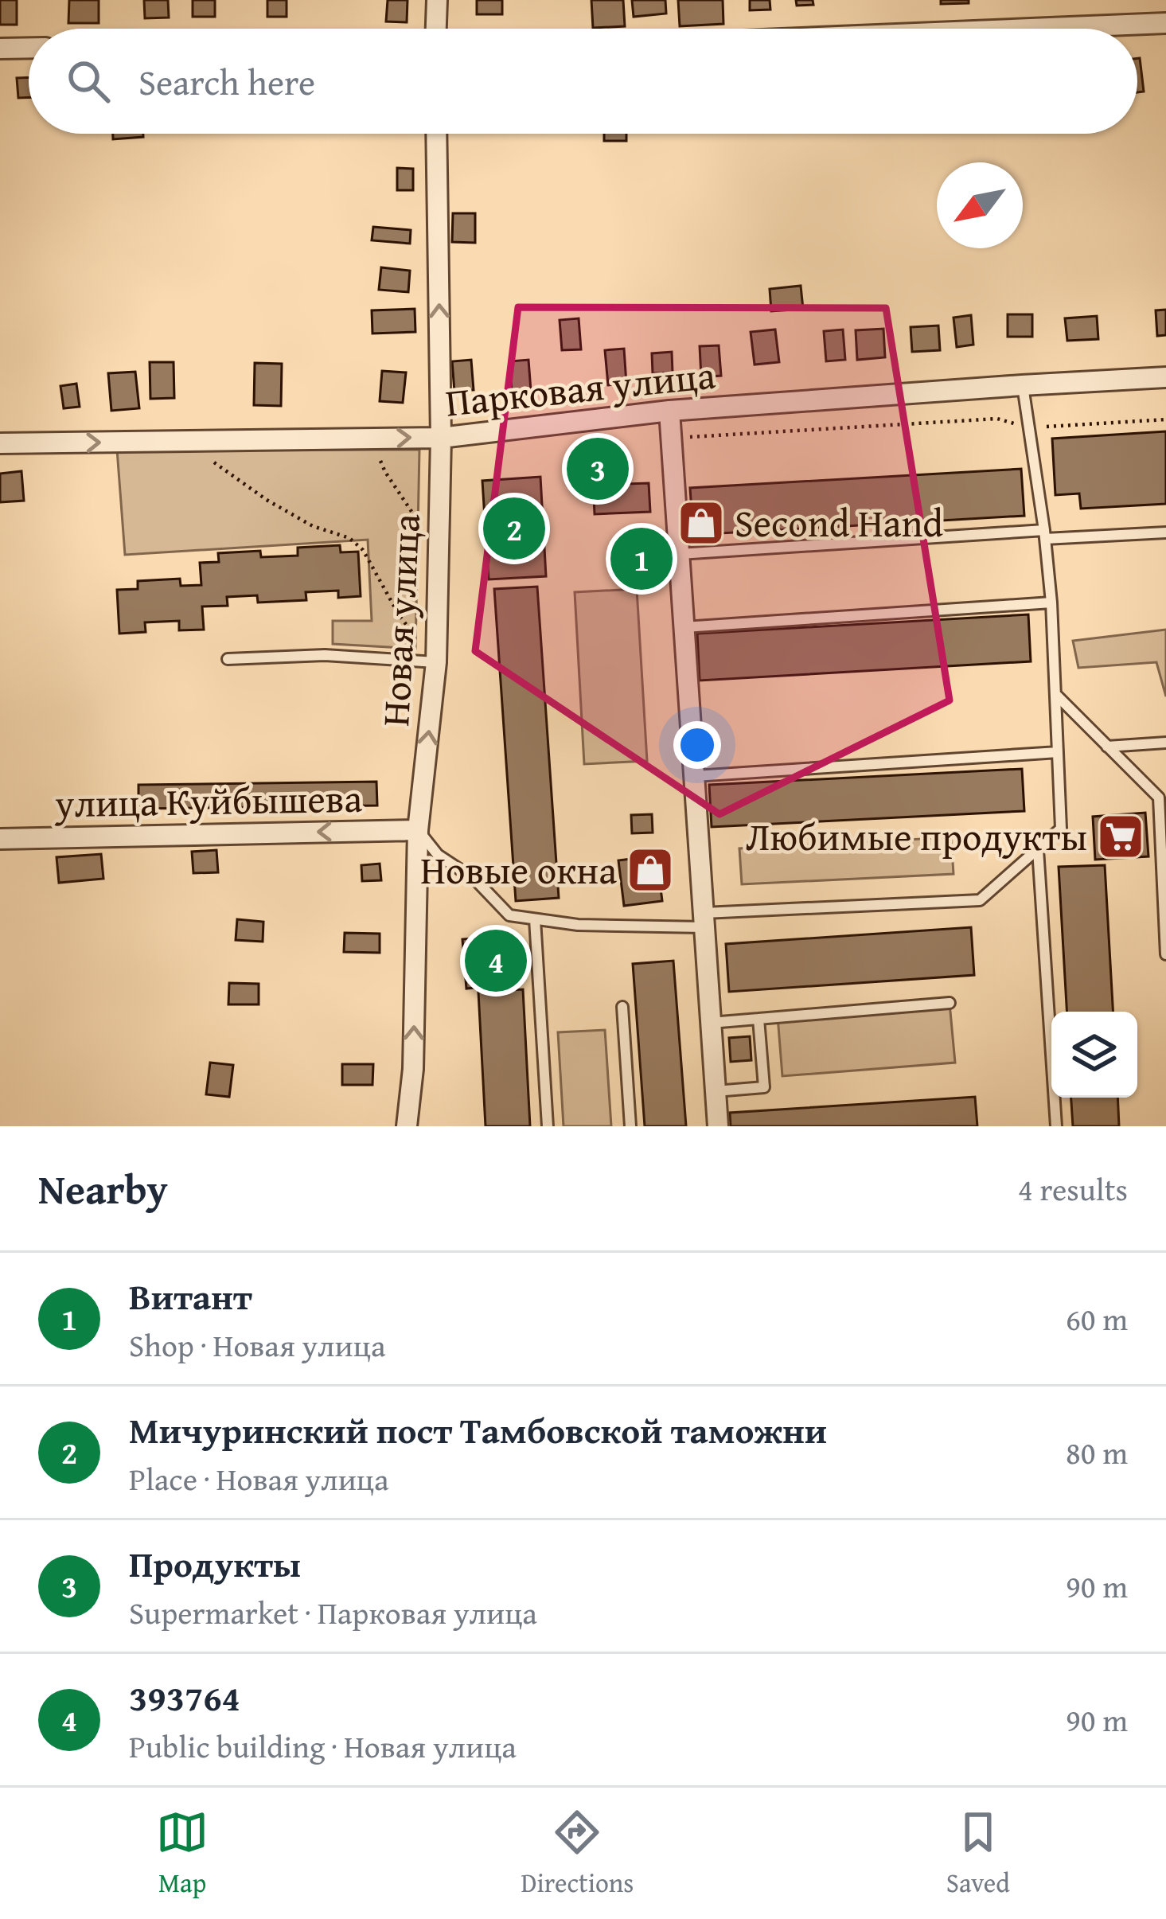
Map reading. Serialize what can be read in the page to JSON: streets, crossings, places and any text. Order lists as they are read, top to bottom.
{
  "streets": {
    "street": ["Парковая улица", "Новая улица", "улица Куйбышева"]
  },
  "crossings": [
    ["Парковая улица", "Новая улица"],
    ["Новая улица", "улица Куйбышева"]
  ],
  "one_way": ["Новая улица", "улица Куйбышева"],
  "places": {
    "shop": ["Second Hand", "Новые окна"],
    "supermarket": ["Любимые продукты"]
  },
  "north": "bottom left",
  "page": {
    "search": "Search here",
    "pins": [
      "3",
      "2",
      "1",
      "4"
    ],
    "heading": ["Nearby", "4 results"],
    "list": [
      {
        "mark": "1",
        "name": "Витант",
        "note": "Shop · Новая улица",
        "value": "60 m"
      },
      {
        "mark": "2",
        "name": "Мичуринский пост Тамбовской таможни",
        "note": "Place · Новая улица",
        "value": "80 m"
      },
      {
        "mark": "3",
        "name": "Продукты",
        "note": "Supermarket · Парковая улица",
        "value": "90 m"
      },
      {
        "mark": "4",
        "name": "393764",
        "note": "Public building · Новая улица",
        "value": "90 m"
      }
    ],
    "nav": ["Map", "Directions", "Saved"]
  }
}
